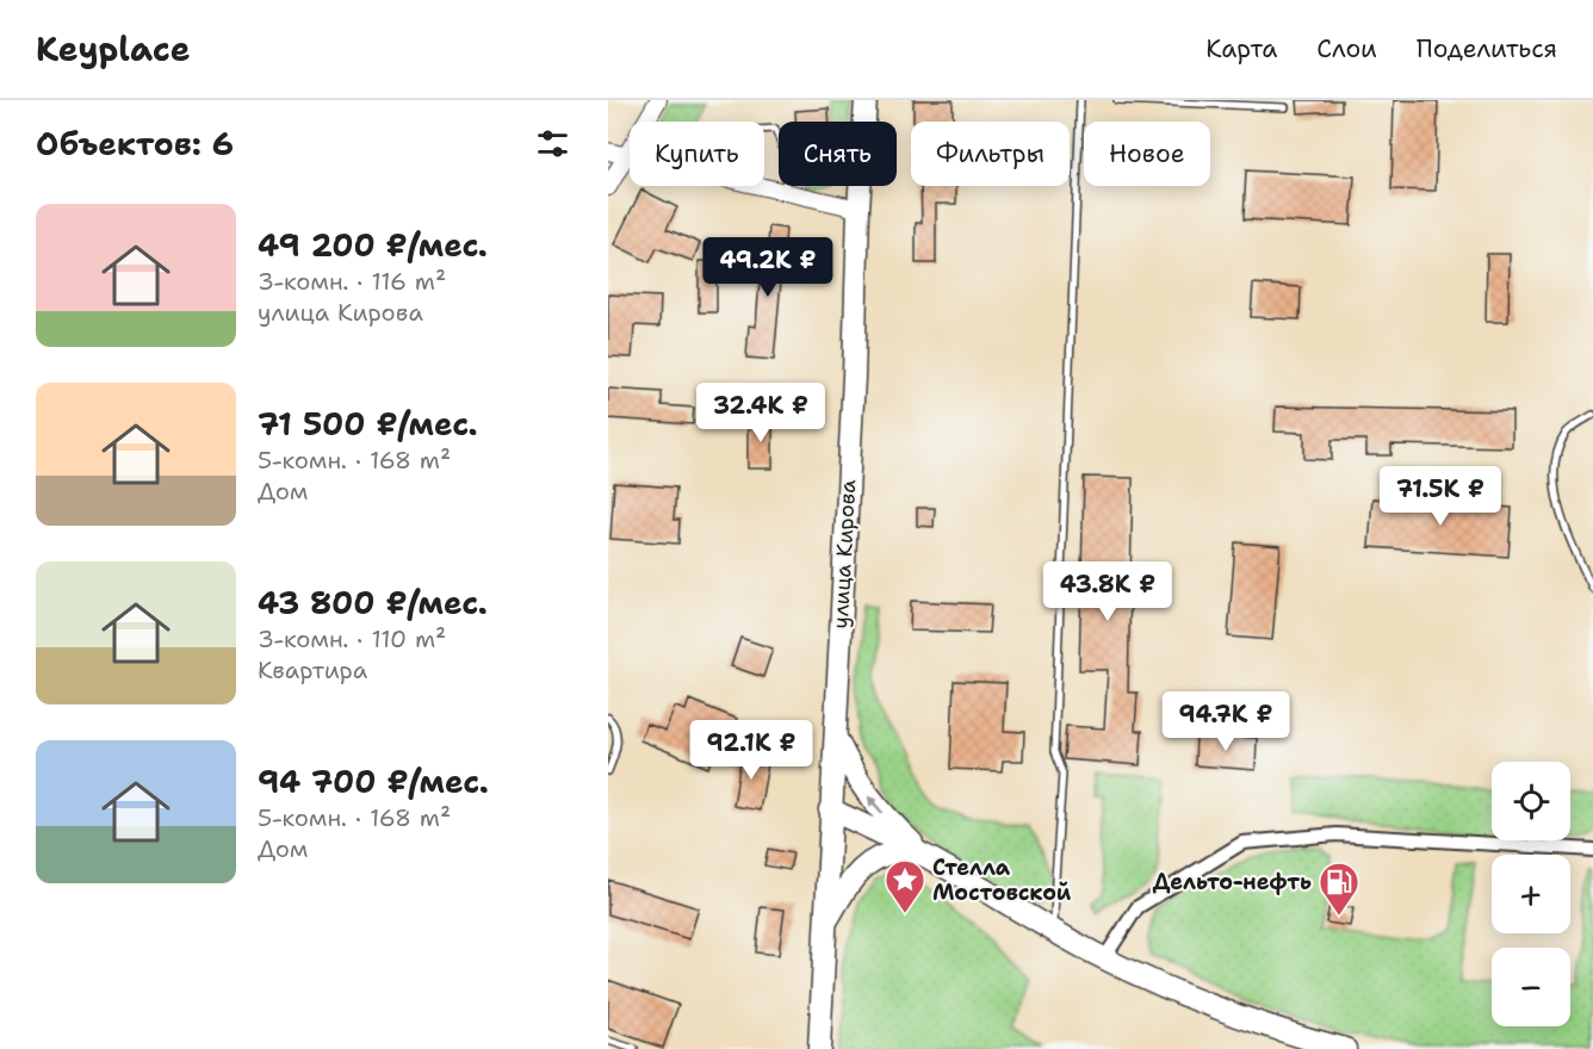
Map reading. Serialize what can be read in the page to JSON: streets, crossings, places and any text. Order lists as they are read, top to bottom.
{
  "streets": {
    "main road": ["улица Кирова"]
  },
  "places": {
    "place": ["Стелла Мостовской"],
    "fuel station": ["Дельто-нефть"]
  },
  "page": {
    "header": "Keyplace",
    "nav": ["Карта", "Слои", "Поделиться"],
    "heading": "Объектов: 6",
    "chip": [
      "Купить",
      "Снять",
      "Фильтры",
      "Новое"
    ],
    "list": [
      {
        "name": "49 200 ₽/мес.",
        "note": "3-комн. · 116 m² · улица Кирова"
      },
      {
        "name": "71 500 ₽/мес.",
        "note": "5-комн. · 168 m² · Дом"
      },
      {
        "name": "43 800 ₽/мес.",
        "note": "3-комн. · 110 m² · Квартира"
      },
      {
        "name": "94 700 ₽/мес.",
        "note": "5-комн. · 168 m² · Дом"
      }
    ],
    "price": [
      "49.2K ₽",
      "32.4K ₽",
      "71.5K ₽",
      "43.8K ₽",
      "94.7K ₽",
      "92.1K ₽"
    ],
    "map_buttons": ["+", "−"]
  }
}
